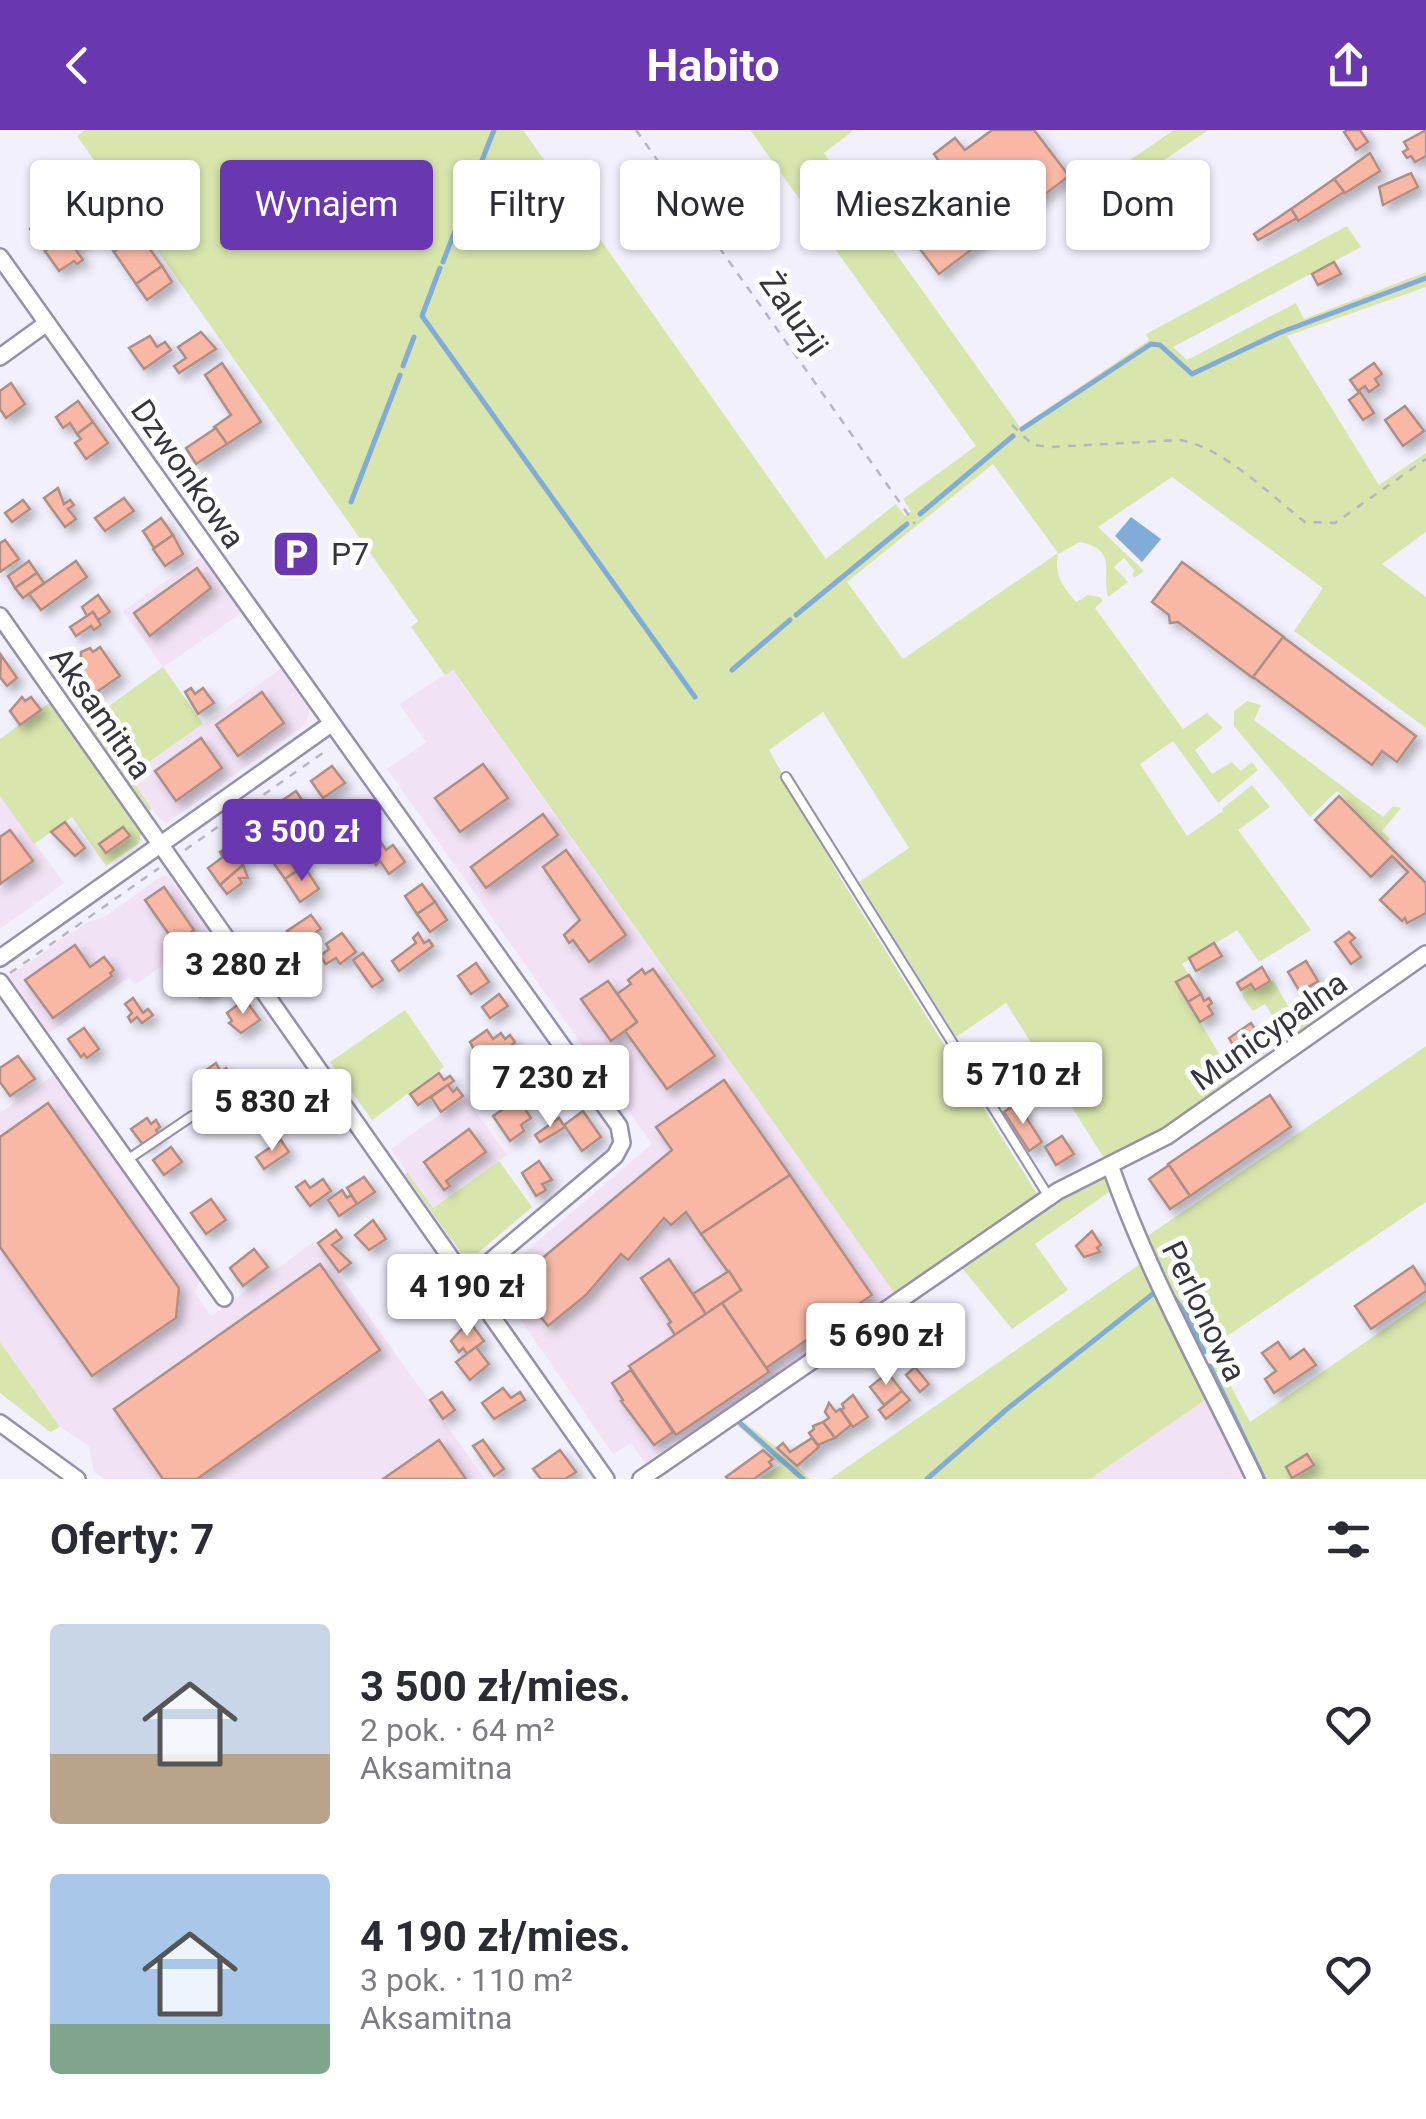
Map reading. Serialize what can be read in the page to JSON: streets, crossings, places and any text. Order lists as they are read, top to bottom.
{
  "streets": {
    "street": [
      "Dzwonkowa",
      "Aksamitna",
      "Municypalna",
      "Perlonowa"
    ],
    "path": ["Żaluzji"]
  },
  "crossings": [
    ["Dzwonkowa", "Aksamitna"],
    ["Municypalna", "Perlonowa"]
  ],
  "places": {
    "parking": ["P7"]
  },
  "page": {
    "header": "Habito",
    "chip": [
      "Kupno",
      "Wynajem",
      "Filtry",
      "Nowe",
      "Mieszkanie",
      "Dom"
    ],
    "price": [
      "3 500 zł",
      "3 280 zł",
      "5 710 zł",
      "7 230 zł",
      "5 830 zł",
      "4 190 zł",
      "5 690 zł"
    ],
    "heading": "Oferty: 7",
    "list": [
      {
        "name": "3 500 zł/mies.",
        "note": "2 pok. · 64 m² · Aksamitna"
      },
      {
        "name": "4 190 zł/mies.",
        "note": "3 pok. · 110 m² · Aksamitna"
      }
    ]
  }
}
